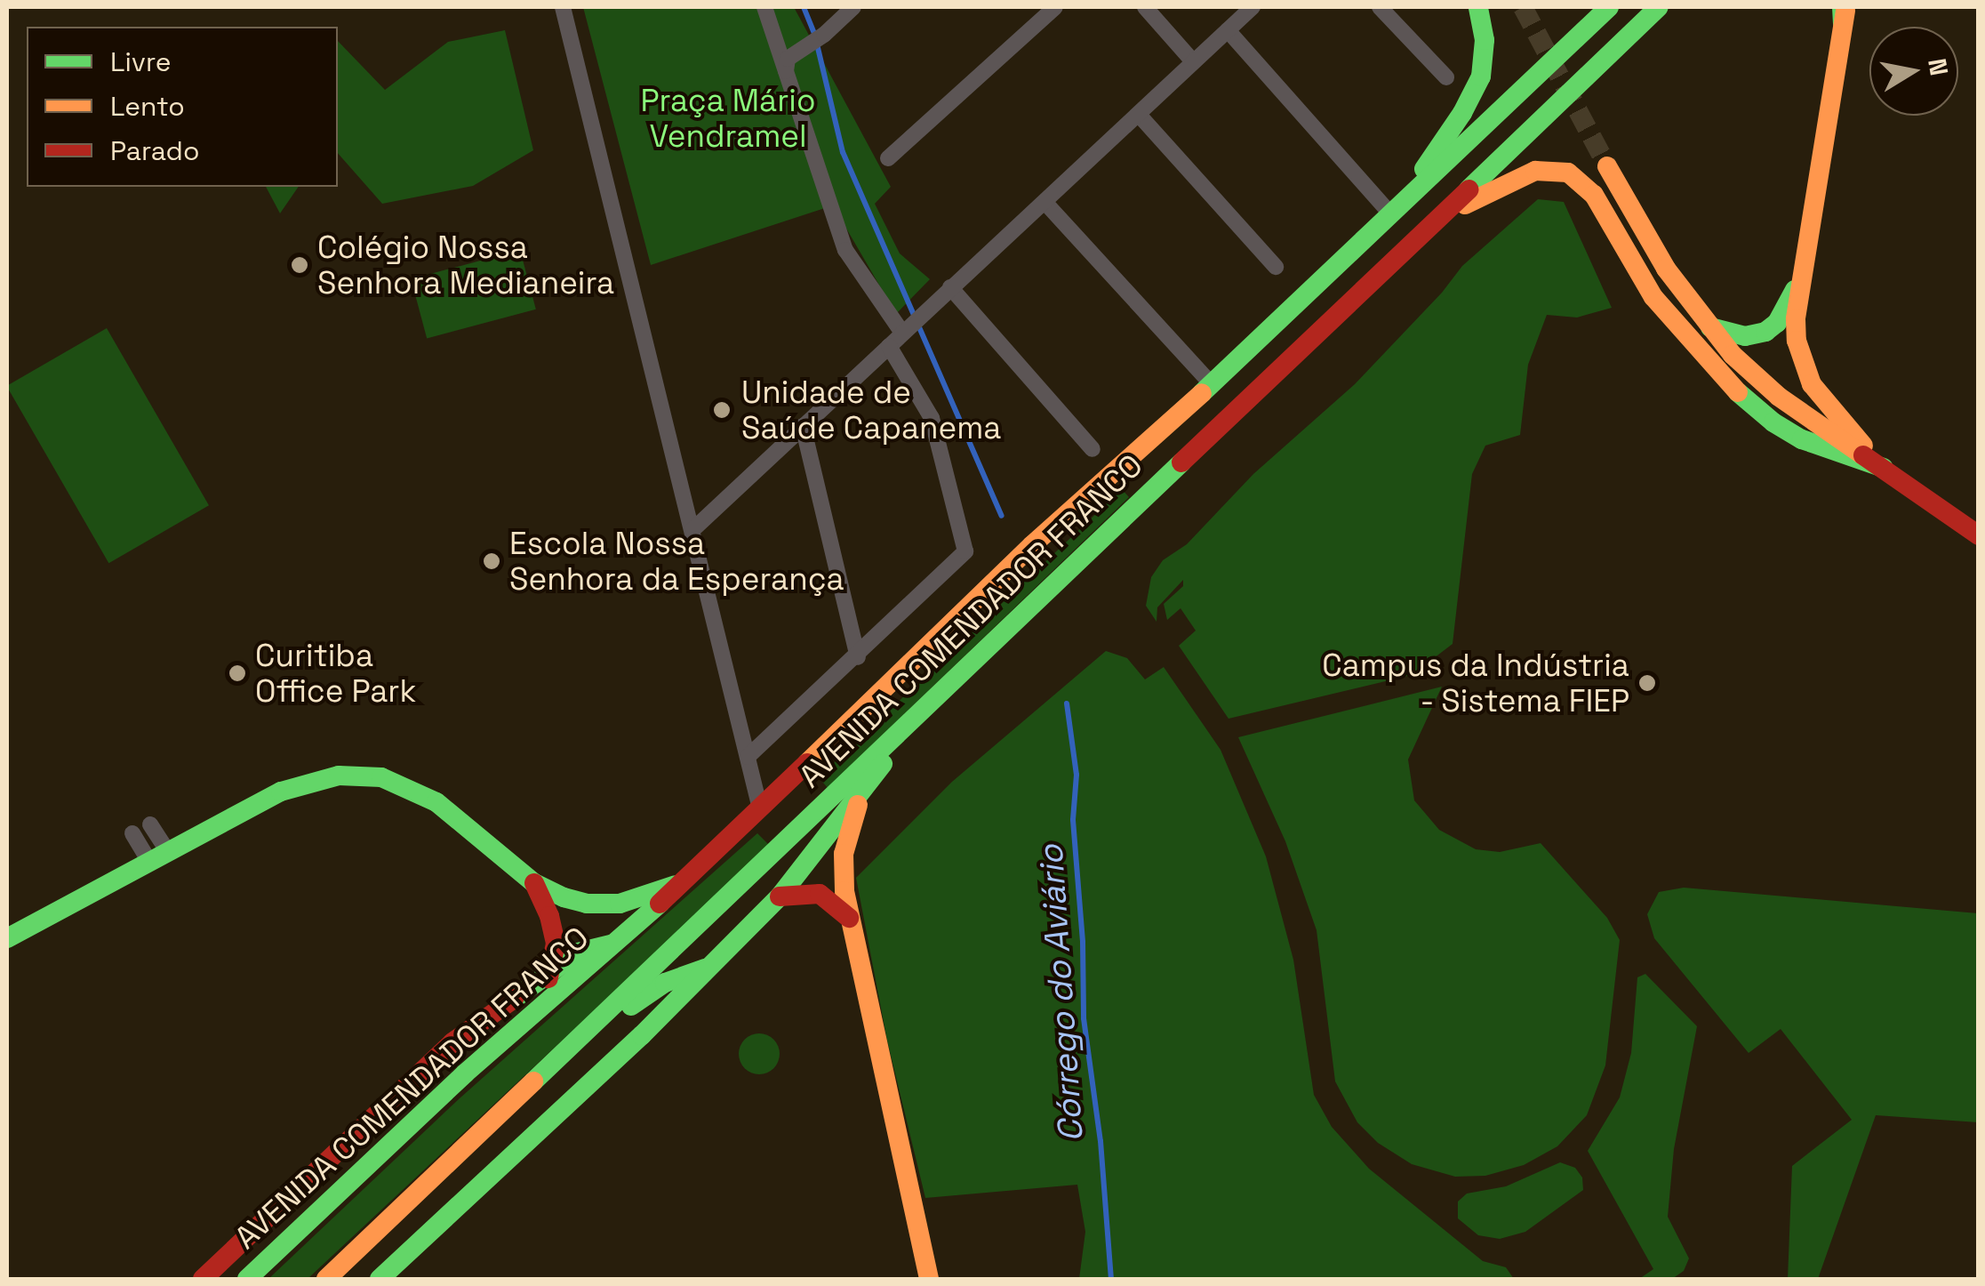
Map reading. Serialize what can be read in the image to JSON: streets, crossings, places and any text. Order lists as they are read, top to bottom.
{
  "streets": {
    "main road": ["AVENIDA COMENDADOR FRANCO"]
  },
  "water": ["Córrego do Aviário"],
  "parks": ["Praça Mário Vendramel"],
  "places": [
    "Colégio Nossa Senhora Medianeira",
    "Unidade de Saúde Capanema",
    "Escola Nossa Senhora da Esperança",
    "Curitiba Office Park",
    "Campus da Indústria - Sistema FIEP"
  ],
  "legend": ["Livre", "Lento", "Parado"],
  "north": "right"
}
